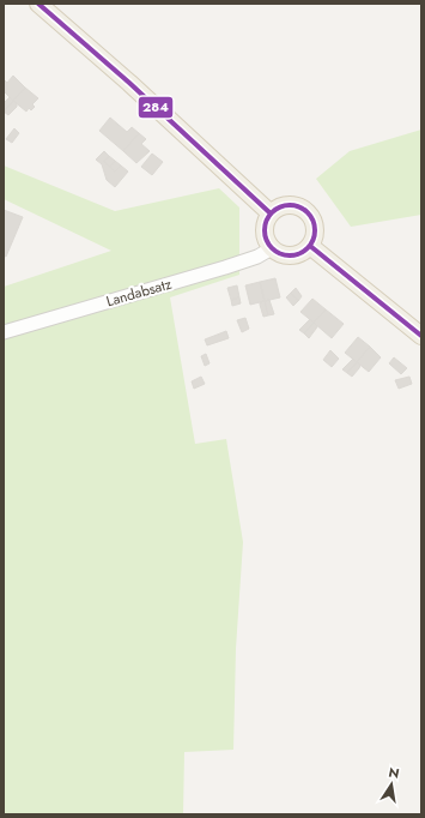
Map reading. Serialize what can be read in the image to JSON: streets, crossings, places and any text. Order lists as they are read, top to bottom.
{
  "streets": {
    "street": ["Landabsatz"]
  },
  "lines": ["transit line 284"],
  "north": "top"
}
